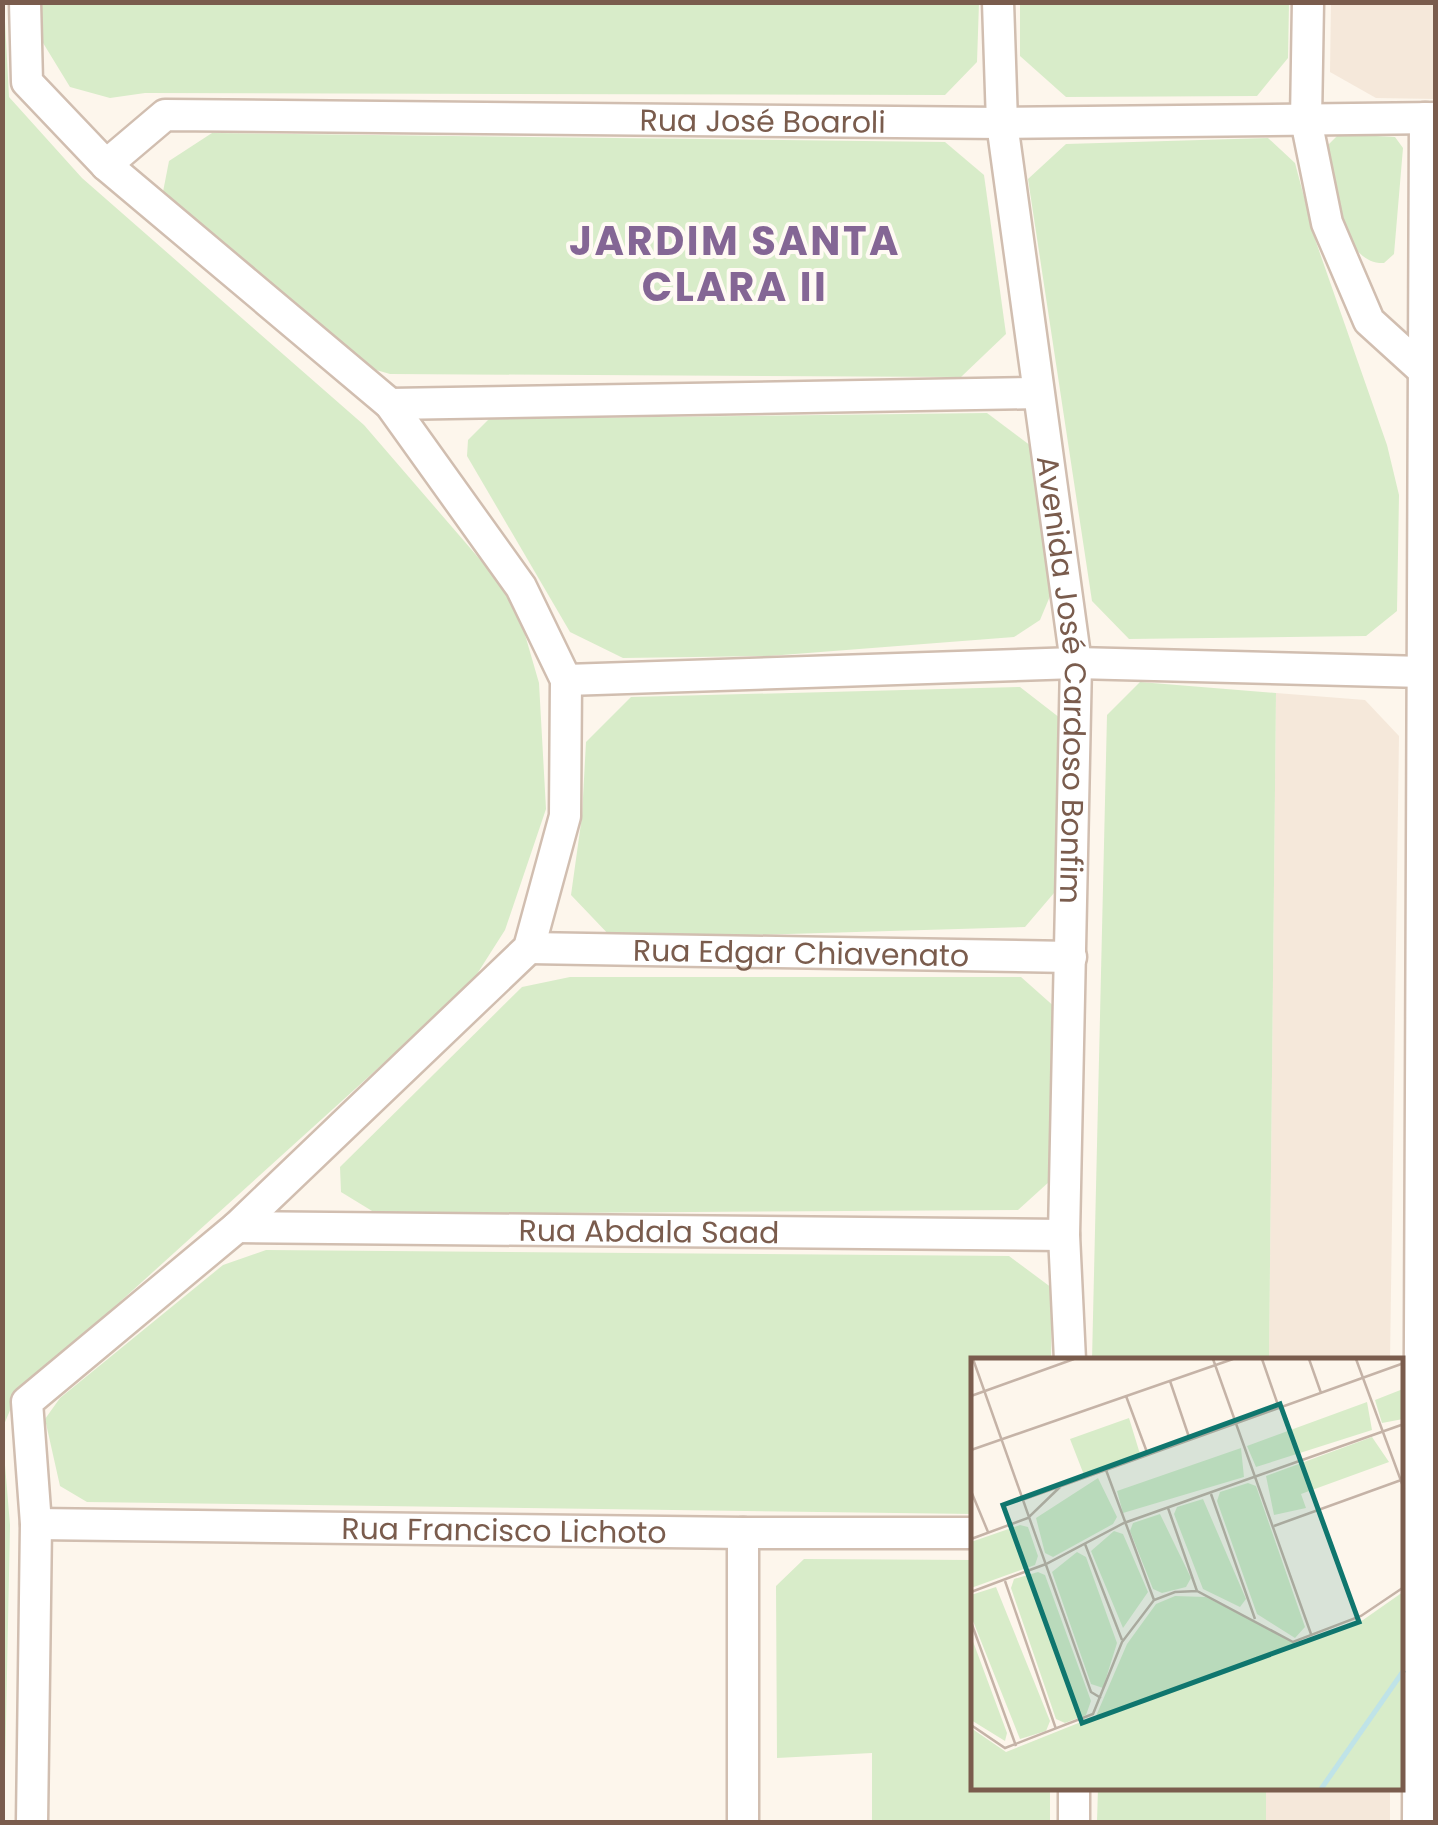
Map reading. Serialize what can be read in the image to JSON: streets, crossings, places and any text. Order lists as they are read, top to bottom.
{
  "streets": {
    "street": [
      "Rua José Boaroli",
      "Avenida José Cardoso Bonfim",
      "Rua Edgar Chiavenato",
      "Rua Abdala Saad",
      "Rua Francisco Lichoto"
    ]
  },
  "crossings": [
    ["Rua José Boaroli", "Avenida José Cardoso Bonfim"],
    ["Avenida José Cardoso Bonfim", "Rua Edgar Chiavenato"],
    ["Avenida José Cardoso Bonfim", "Rua Abdala Saad"]
  ],
  "districts": ["JARDIM SANTA CLARA II"]
}
